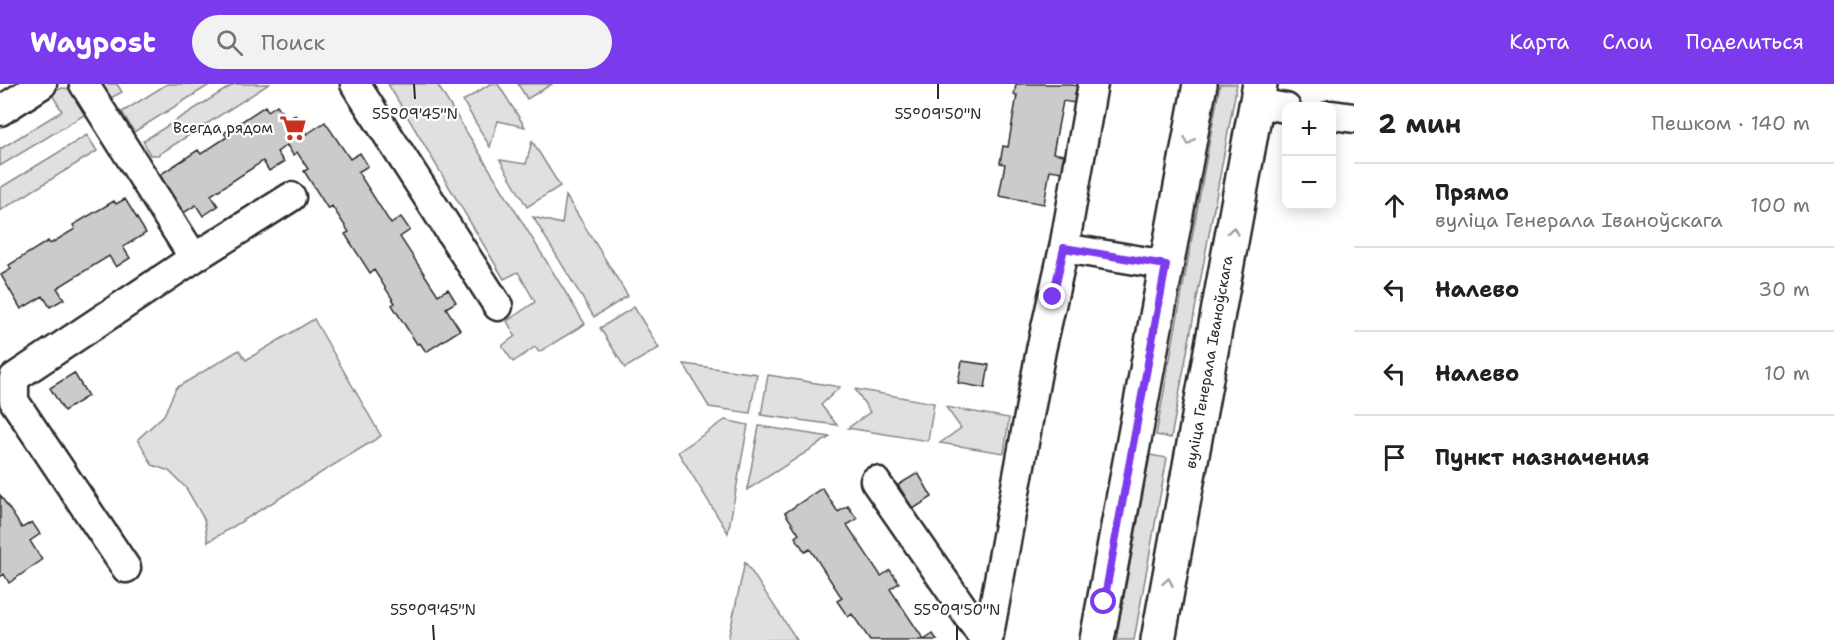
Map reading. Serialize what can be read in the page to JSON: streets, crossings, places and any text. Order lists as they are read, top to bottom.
{
  "streets": {
    "main road": ["вуліца Генерала Іваноўскага"]
  },
  "places": {
    "supermarket": ["Всегда рядом"]
  },
  "page": {
    "header": "Waypost",
    "search": "Поиск",
    "nav": ["Карта", "Слои", "Поделиться"],
    "heading": ["2 мин", "Пешком · 140 m"],
    "map_buttons": ["+", "−"],
    "list": [
      ["Прямо", "вуліца Генерала Іваноўскага", "100 m"],
      ["Налево", "30 m"],
      ["Налево", "10 m"],
      "Пункт назначения"
    ]
  },
  "coordinates": ["55°09'45\"N", "55°09'50\"N"]
}
